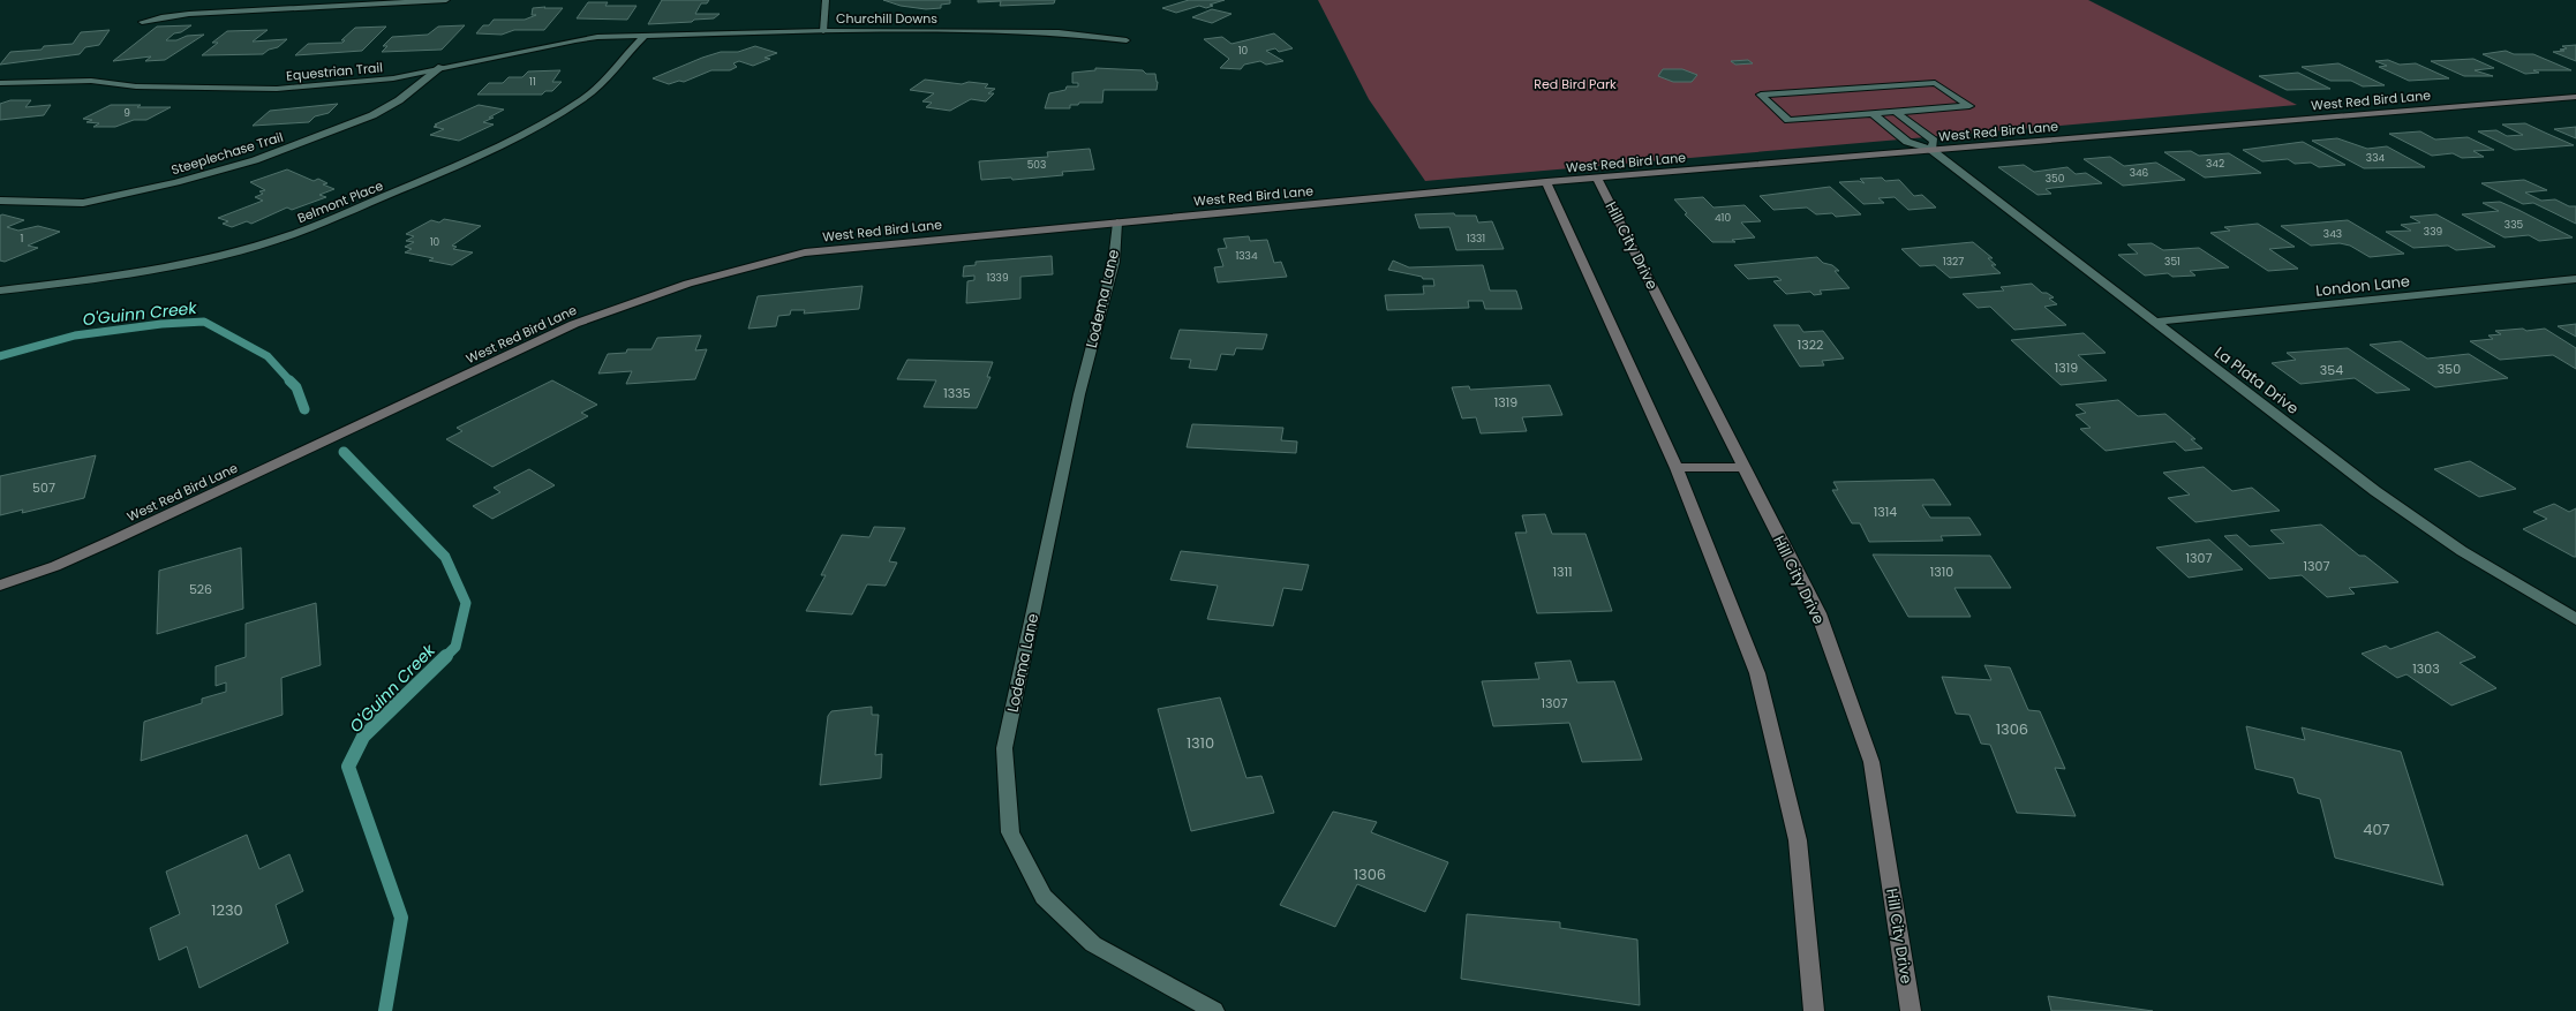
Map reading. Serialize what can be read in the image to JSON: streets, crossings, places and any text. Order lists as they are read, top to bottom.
{
  "streets": {
    "street": [
      "Churchill Downs",
      "Equestrian Trail",
      "West Red Bird Lane",
      "Steeplechase Trail",
      "Belmont Place",
      "Hill City Drive",
      "London Lane",
      "Lodema Lane",
      "La Plata Drive"
    ]
  },
  "crossings": [
    ["Churchill Downs", "Equestrian Trail"],
    ["Churchill Downs", "Belmont Place"],
    ["Equestrian Trail", "Steeplechase Trail"],
    ["Equestrian Trail", "Belmont Place"],
    ["West Red Bird Lane", "Hill City Drive"],
    ["West Red Bird Lane", "Lodema Lane"],
    ["West Red Bird Lane", "La Plata Drive"],
    ["London Lane", "La Plata Drive"]
  ],
  "water": ["O'Guinn Creek"],
  "parks": ["Red Bird Park"],
  "house_numbers": [
    "10",
    "11",
    "9",
    "334",
    "342",
    "503",
    "346",
    "350",
    "410",
    "335",
    "339",
    "343",
    "1",
    "1331",
    "10",
    "1334",
    "1327",
    "351",
    "1339",
    "1322",
    "1319",
    "350",
    "354",
    "1335",
    "1319",
    "507",
    "1314",
    "1307",
    "1307",
    "1311",
    "1310",
    "526",
    "1303",
    "1307",
    "1306",
    "1310",
    "407",
    "1306",
    "1230"
  ]
}
